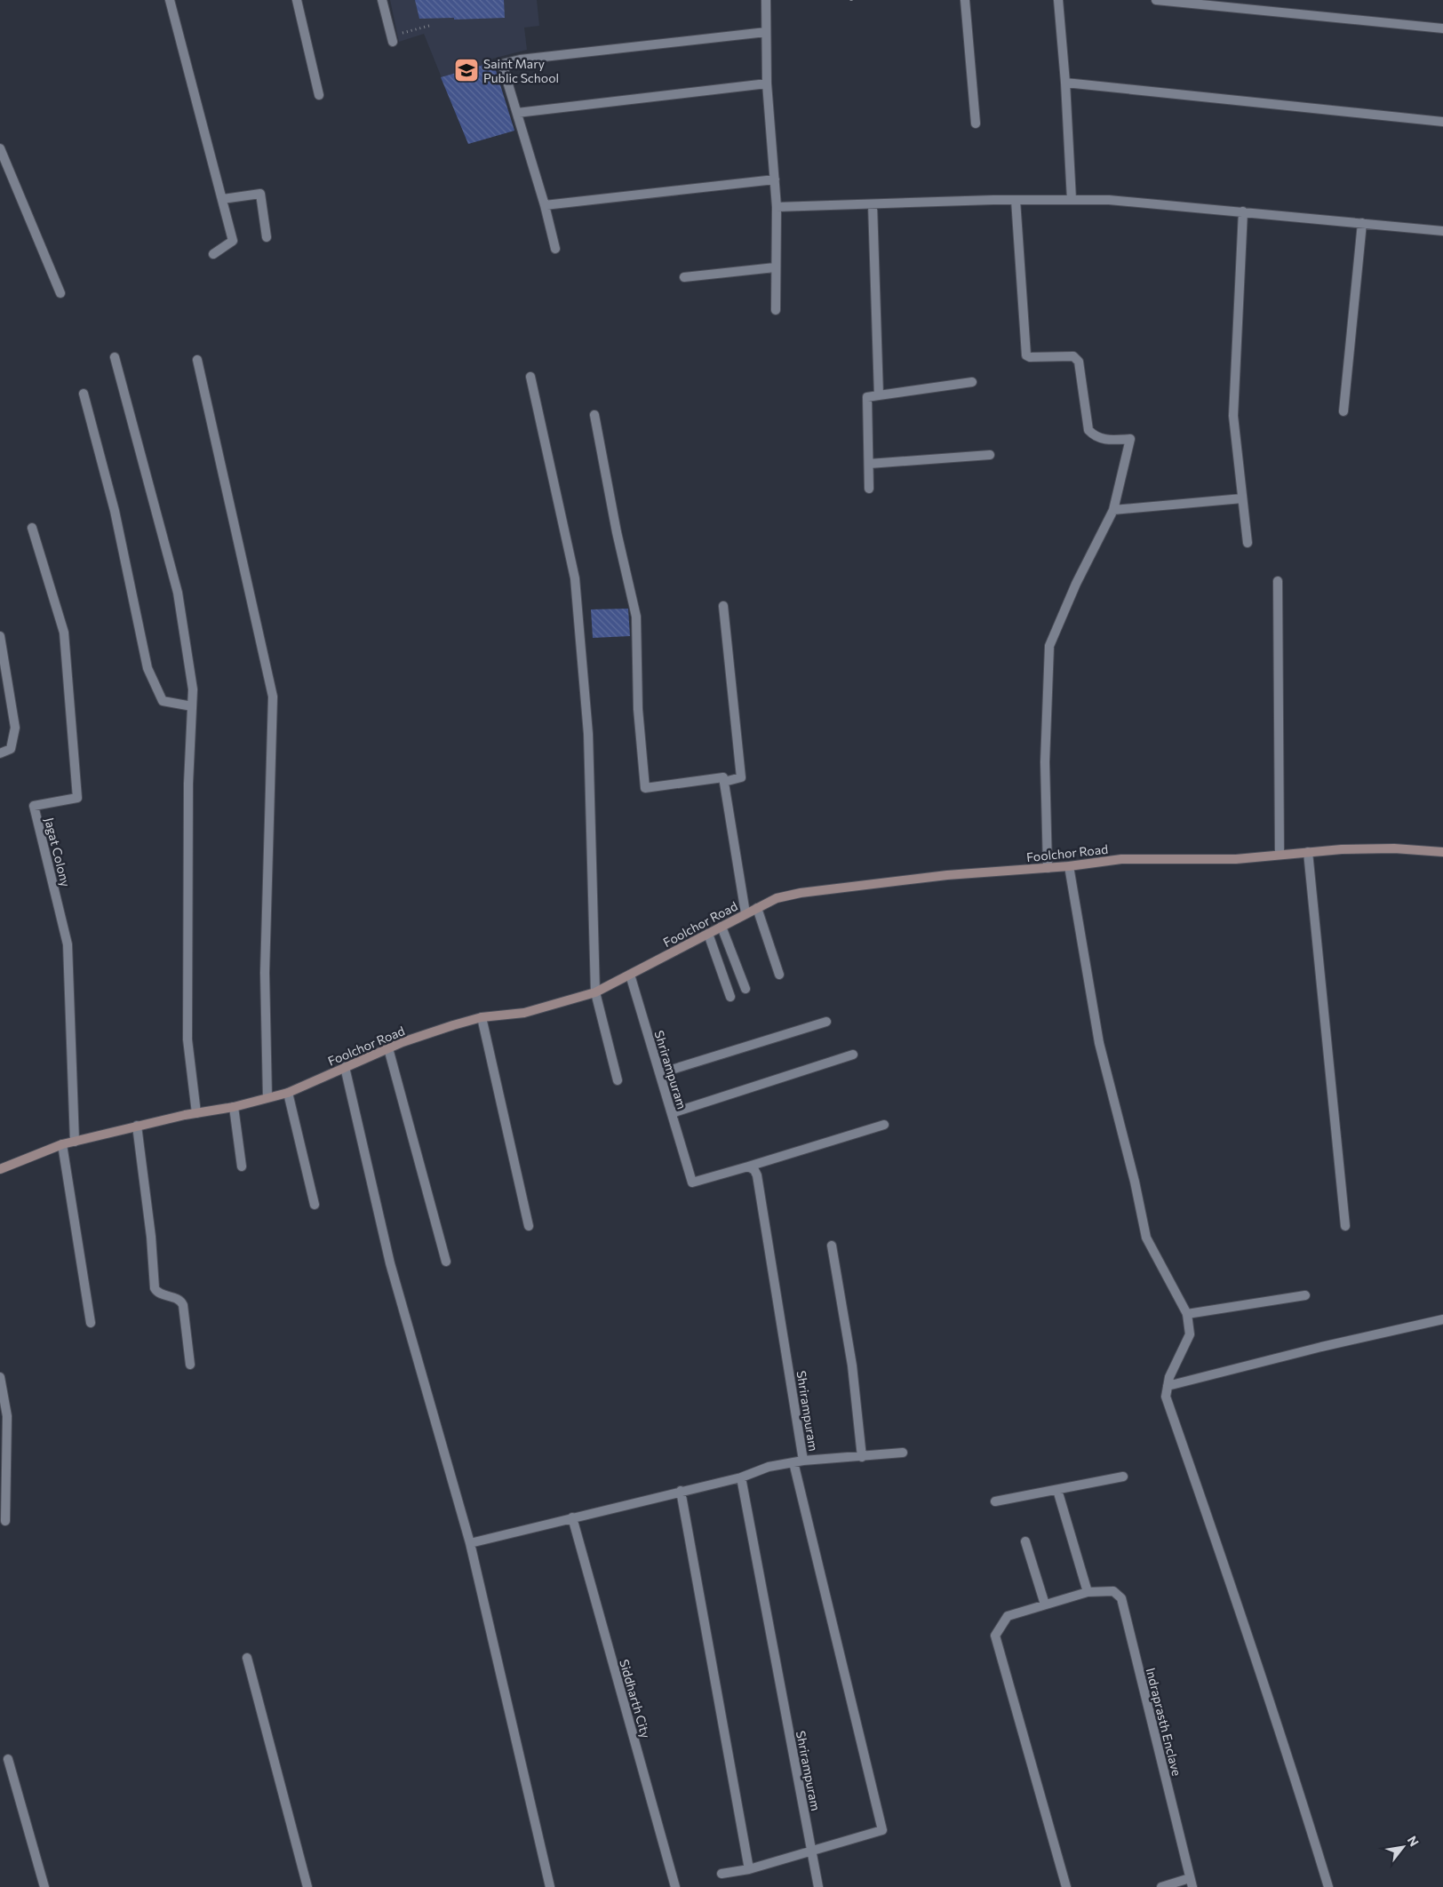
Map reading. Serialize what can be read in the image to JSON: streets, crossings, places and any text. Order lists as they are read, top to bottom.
{
  "streets": {
    "street": [
      "Jagat Colony",
      "Foolchor Road",
      "Shrirampuram",
      "Siddharth City",
      "Indraprasth Enclave"
    ]
  },
  "crossings": [
    ["Jagat Colony", "Foolchor Road"],
    ["Foolchor Road", "Shrirampuram"]
  ],
  "places": {
    "school or university": ["Saint Mary Public School"]
  },
  "north": "top right"
}
